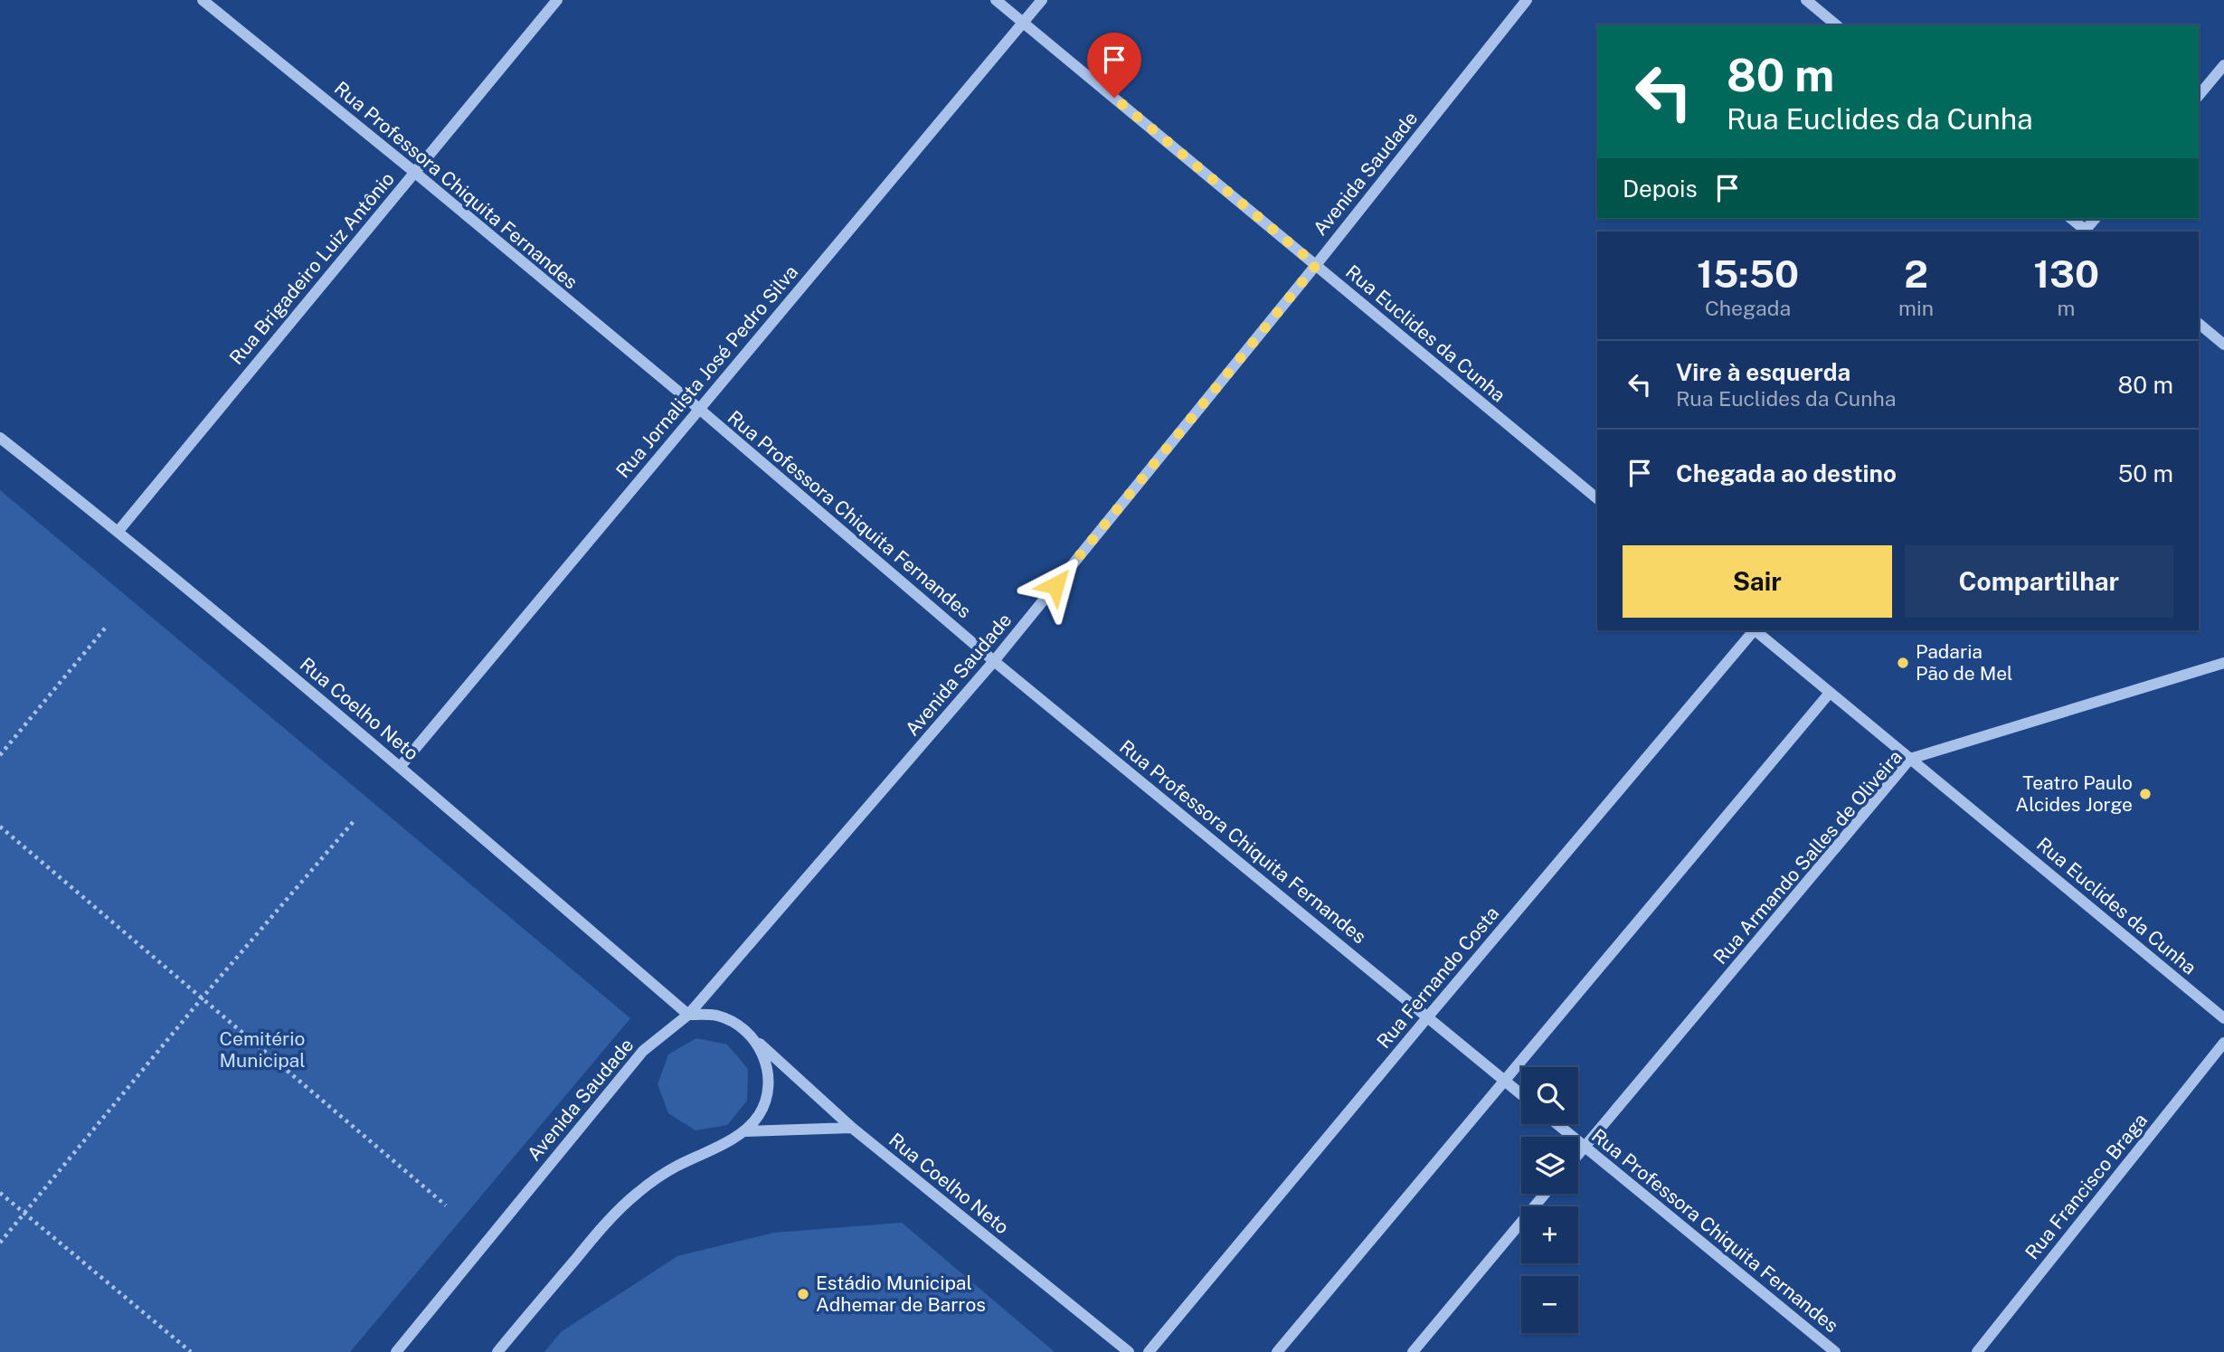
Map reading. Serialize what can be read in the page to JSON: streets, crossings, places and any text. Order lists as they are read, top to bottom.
{
  "streets": {
    "street": [
      "Avenida Saudade",
      "Rua Professora Chiquita Fernandes",
      "Rua Brigadeiro Luiz Antônio",
      "Rua Euclides da Cunha",
      "Rua Jornalista José Pedro Silva",
      "Rua Coelho Neto",
      "Rua Armando Salles de Oliveira",
      "Rua Fernando Costa",
      "Rua Francisco Braga"
    ]
  },
  "crossings": [
    ["Avenida Saudade", "Rua Professora Chiquita Fernandes"],
    ["Avenida Saudade", "Rua Euclides da Cunha"],
    ["Avenida Saudade", "Rua Coelho Neto"],
    ["Rua Professora Chiquita Fernandes", "Rua Brigadeiro Luiz Antônio"],
    ["Rua Professora Chiquita Fernandes", "Rua Jornalista José Pedro Silva"],
    ["Rua Professora Chiquita Fernandes", "Rua Armando Salles de Oliveira"],
    ["Rua Professora Chiquita Fernandes", "Rua Fernando Costa"],
    ["Rua Brigadeiro Luiz Antônio", "Rua Coelho Neto"],
    ["Rua Euclides da Cunha", "Rua Jornalista José Pedro Silva"],
    ["Rua Euclides da Cunha", "Rua Armando Salles de Oliveira"],
    ["Rua Jornalista José Pedro Silva", "Rua Coelho Neto"]
  ],
  "parks": ["Cemitério Municipal"],
  "places": ["Padaria Pão de Mel", "Teatro Paulo Alcides Jorge", "Estádio Municipal Adhemar de Barros"],
  "page": {
    "turn": ["80 m", "Rua Euclides da Cunha"],
    "then": "Depois",
    "eta": [
      "15:50",
      "Chegada",
      "2",
      "min",
      "130",
      "m"
    ],
    "list": [
      {
        "name": "Vire à esquerda",
        "note": "Rua Euclides da Cunha",
        "value": "80 m"
      },
      {
        "name": "Chegada ao destino",
        "value": "50 m"
      }
    ],
    "buttons": ["Sair", "Compartilhar"],
    "map_buttons": ["+", "−"]
  }
}
